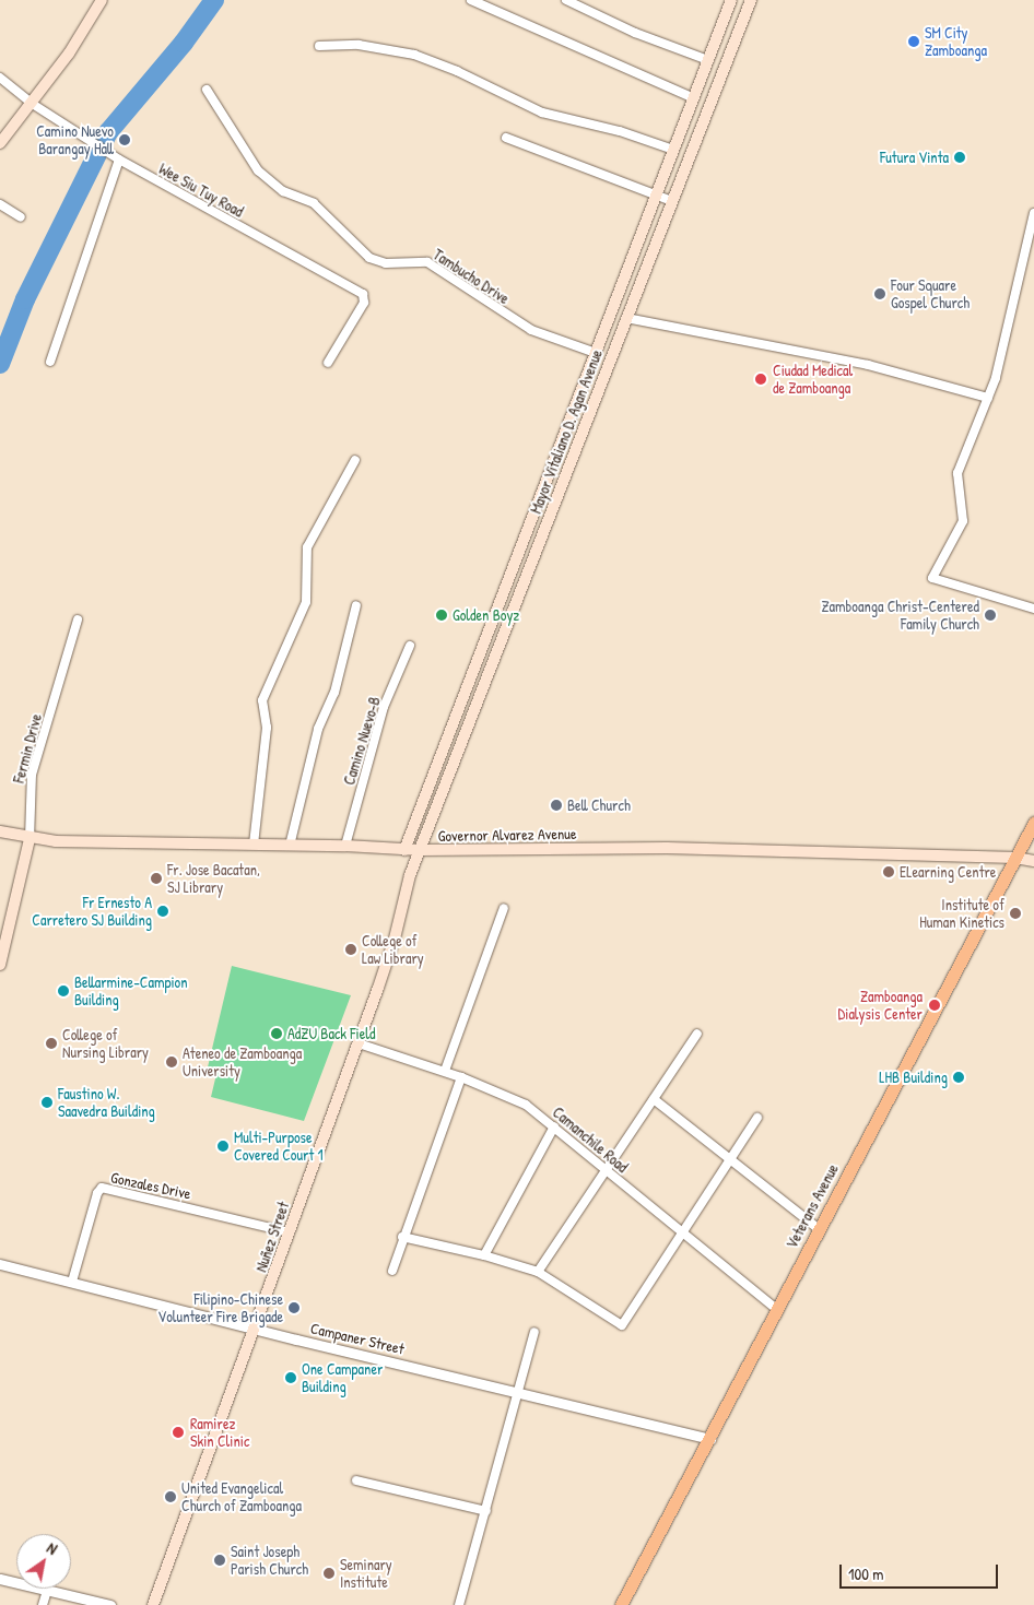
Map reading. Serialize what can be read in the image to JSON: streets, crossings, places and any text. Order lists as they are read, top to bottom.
{
  "streets": {
    "main road": [
      "Mayor Vitaliano D. Agan Avenue",
      "Governor Alvarez Avenue",
      "Veterans Avenue",
      "Nuñez Street"
    ],
    "street": [
      "Wee Siu Tuy Road",
      "Tambucho Drive",
      "Camino Nuevo-B",
      "Fermin Drive",
      "Camanchile Road",
      "Gonzales Drive",
      "Campaner Street"
    ]
  },
  "crossings": [
    ["Tambucho Drive", "Mayor Vitaliano D. Agan Avenue"],
    ["Mayor Vitaliano D. Agan Avenue", "Governor Alvarez Avenue"],
    ["Mayor Vitaliano D. Agan Avenue", "Nuñez Street"],
    ["Camino Nuevo-B", "Governor Alvarez Avenue"],
    ["Fermin Drive", "Governor Alvarez Avenue"],
    ["Governor Alvarez Avenue", "Veterans Avenue"],
    ["Camanchile Road", "Veterans Avenue"],
    ["Camanchile Road", "Nuñez Street"],
    ["Gonzales Drive", "Nuñez Street"],
    ["Gonzales Drive", "Campaner Street"],
    ["Veterans Avenue", "Campaner Street"],
    ["Nuñez Street", "Campaner Street"]
  ],
  "places": [
    "SM City Zamboanga",
    "Camino Nuevo Barangay Hall",
    "Futura Vinta",
    "Four Square Gospel Church",
    "Ciudad Medical de Zamboanga",
    "Golden Boyz",
    "Zamboanga Christ-Centered Family Church",
    "Bell Church",
    "ELearning Centre",
    "Fr. Jose Bacatan, SJ Library",
    "Fr Ernesto A Carretero SJ Building",
    "Institute of Human Kinetics",
    "College of Law Library",
    "Bellarmine-Campion Building",
    "Zamboanga Dialysis Center",
    "AdZU Back Field",
    "College of Nursing Library",
    "Ateneo de Zamboanga University",
    "LHB Building",
    "Faustino W. Saavedra Building",
    "Multi-Purpose Covered Court 1",
    "Filipino-Chinese Volunteer Fire Brigade",
    "One Campaner Building",
    "Ramirez Skin Clinic",
    "United Evangelical Church of Zamboanga",
    "Saint Joseph Parish Church",
    "Seminary Institute"
  ],
  "scale_bar": "100 m",
  "north": "top right"
}
